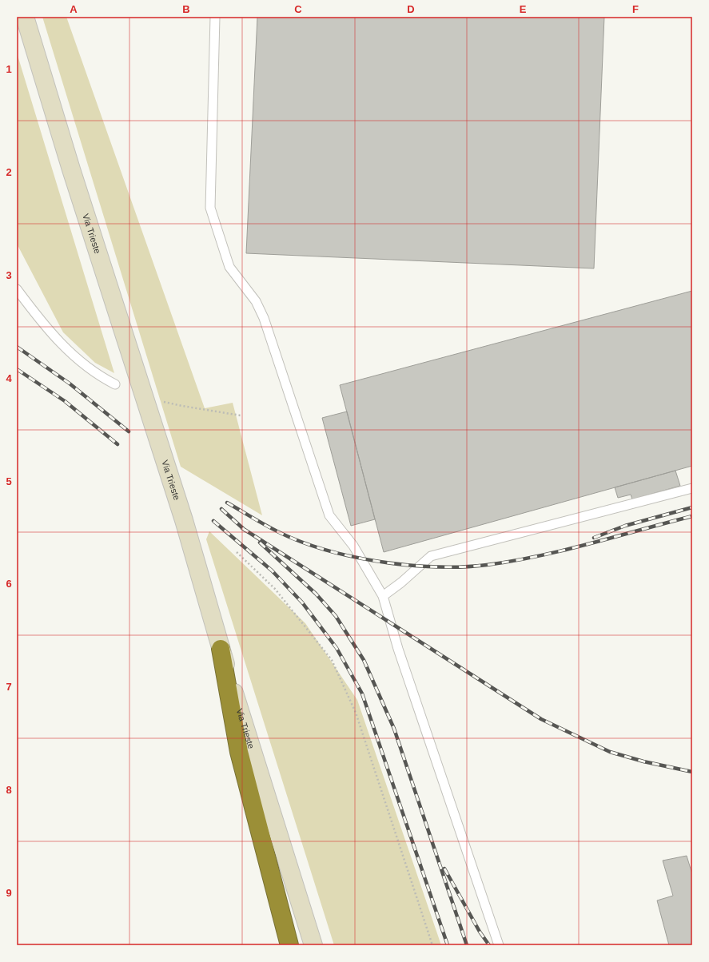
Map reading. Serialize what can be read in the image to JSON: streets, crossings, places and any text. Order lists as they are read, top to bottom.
{
  "streets": {
    "main road": ["Via Trieste"]
  },
  "grid": {
    "columns": [
      "A",
      "B",
      "C",
      "D",
      "E",
      "F"
    ],
    "rows": [
      "1",
      "2",
      "3",
      "4",
      "5",
      "6",
      "7",
      "8",
      "9"
    ]
  }
}
